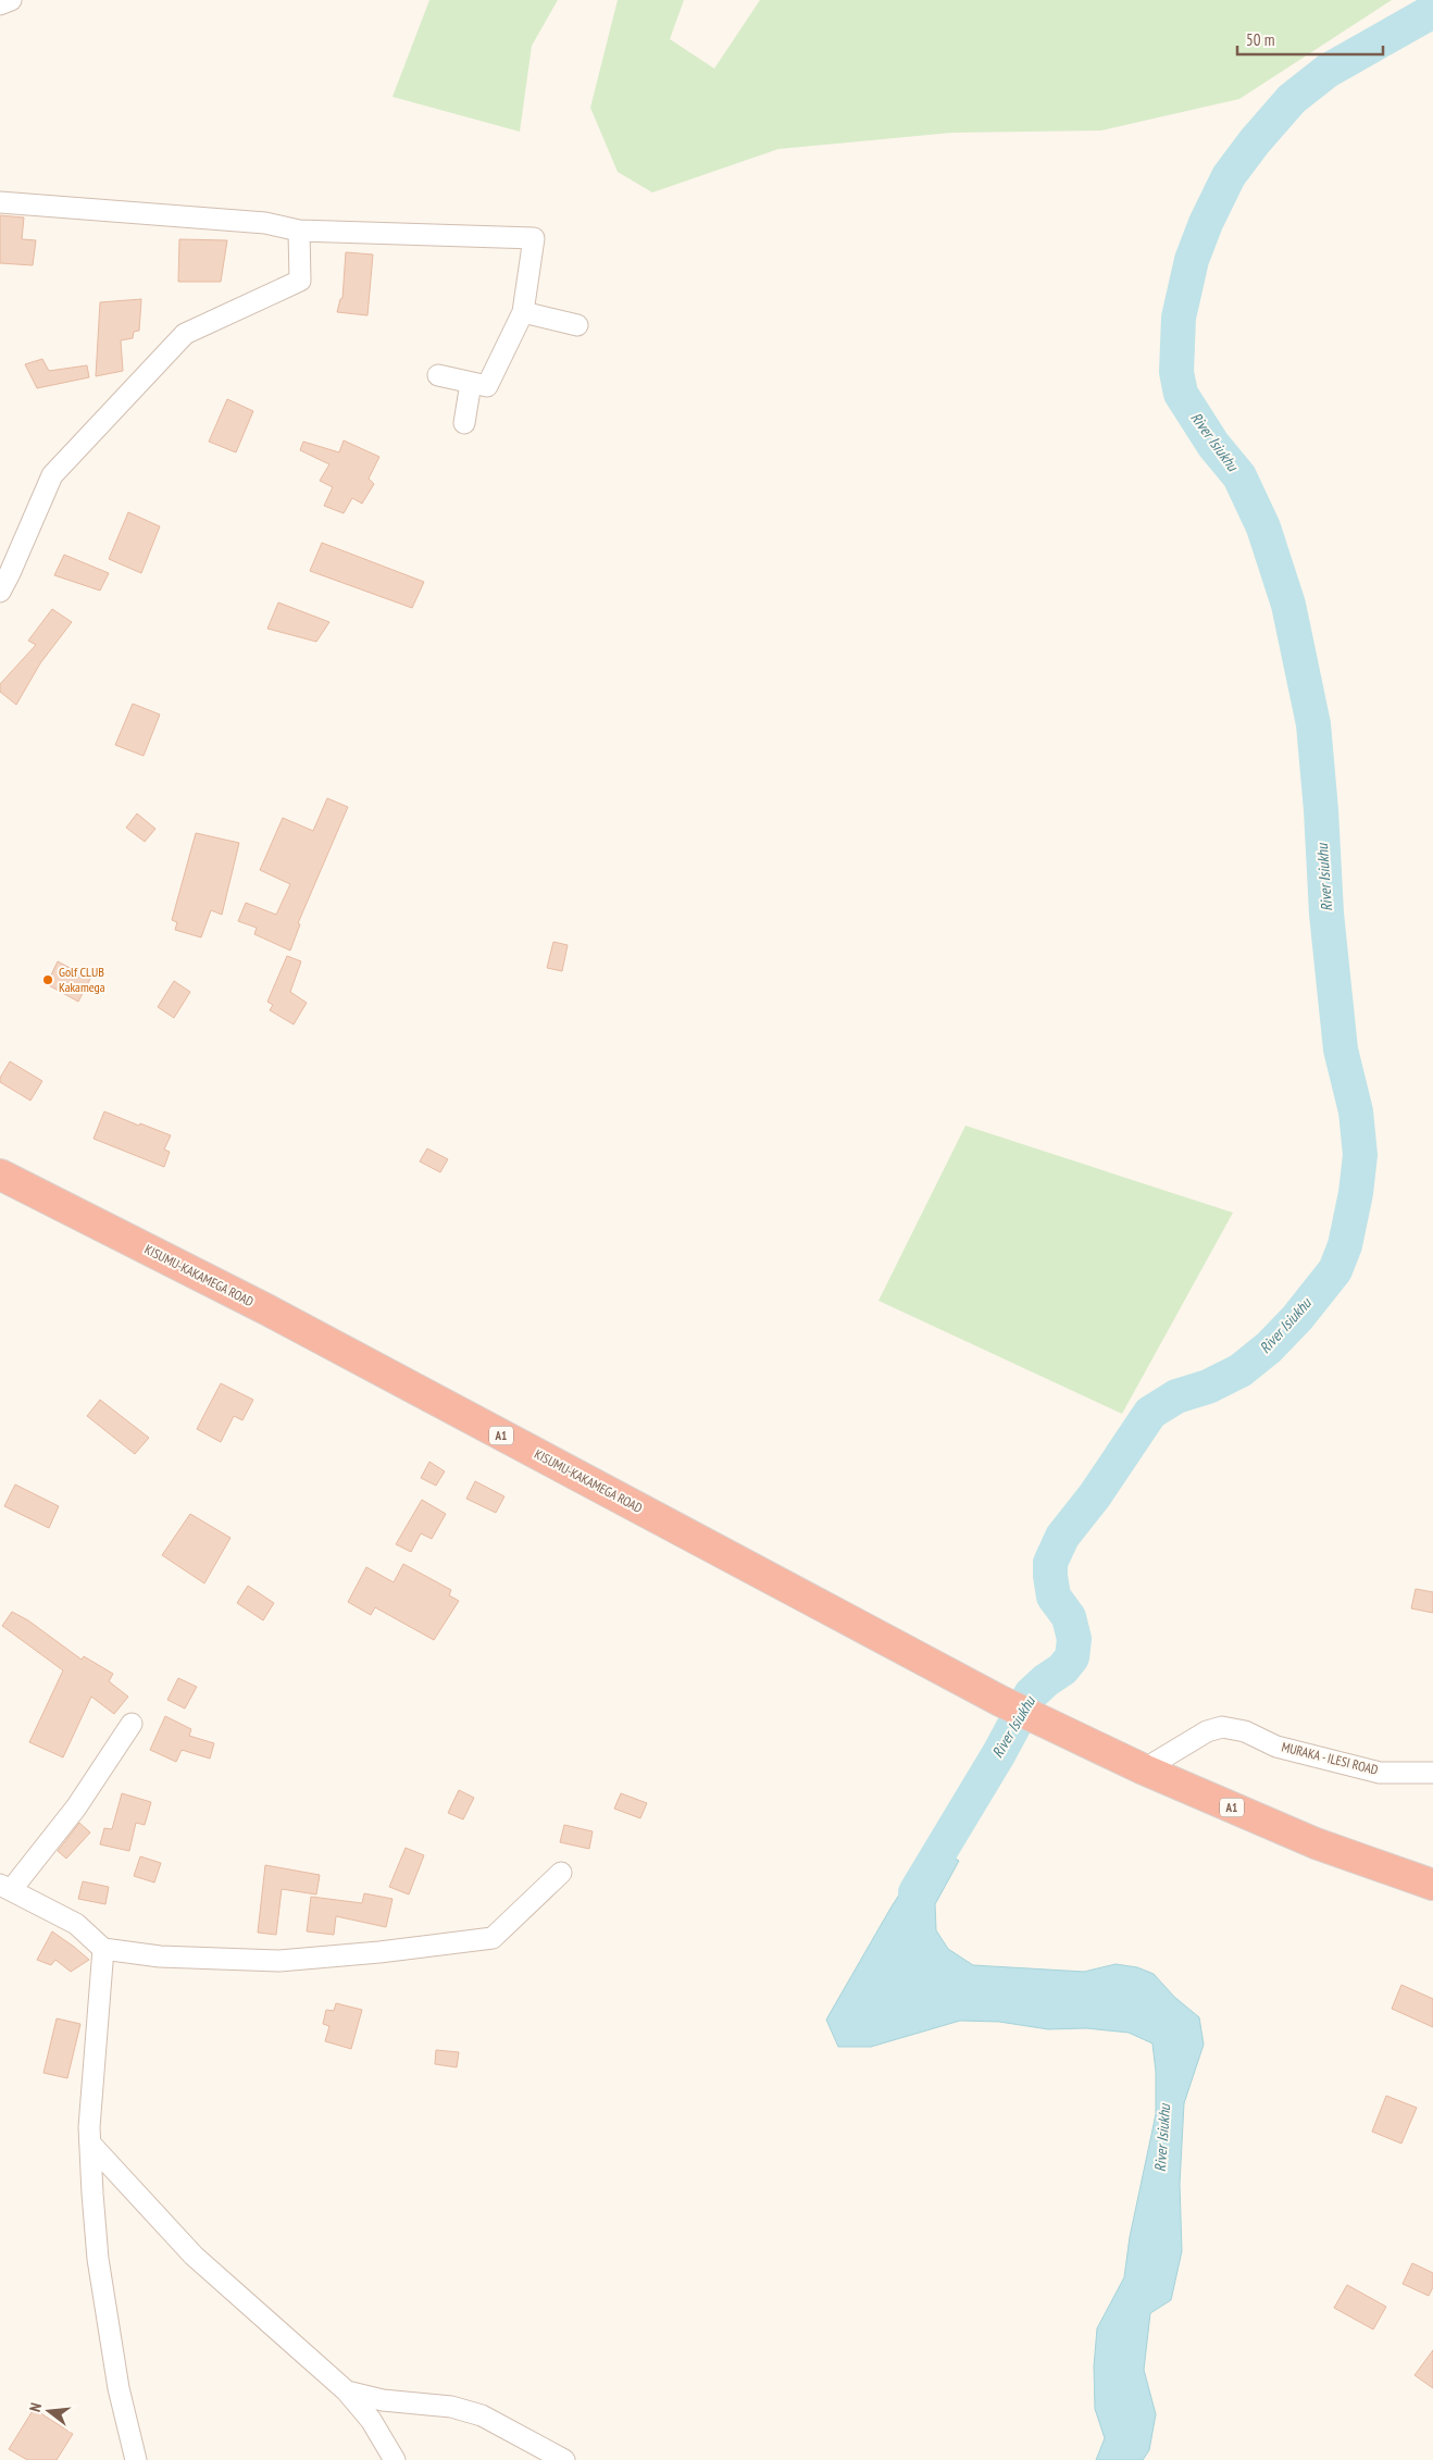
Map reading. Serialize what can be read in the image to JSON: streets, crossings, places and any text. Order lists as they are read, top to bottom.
{
  "streets": {
    "highway": ["KISUMU-KAKAMEGA ROAD", "A1"],
    "street": ["MURAKA - ILESI ROAD"]
  },
  "crossings": [
    ["KISUMU-KAKAMEGA ROAD", "A1"],
    ["KISUMU-KAKAMEGA ROAD", "MURAKA - ILESI ROAD"],
    ["A1", "MURAKA - ILESI ROAD"]
  ],
  "water": ["River Isiukhu"],
  "places": ["Golf CLUB Kakamega"],
  "scale_bar": "50 m",
  "north": "left"
}
